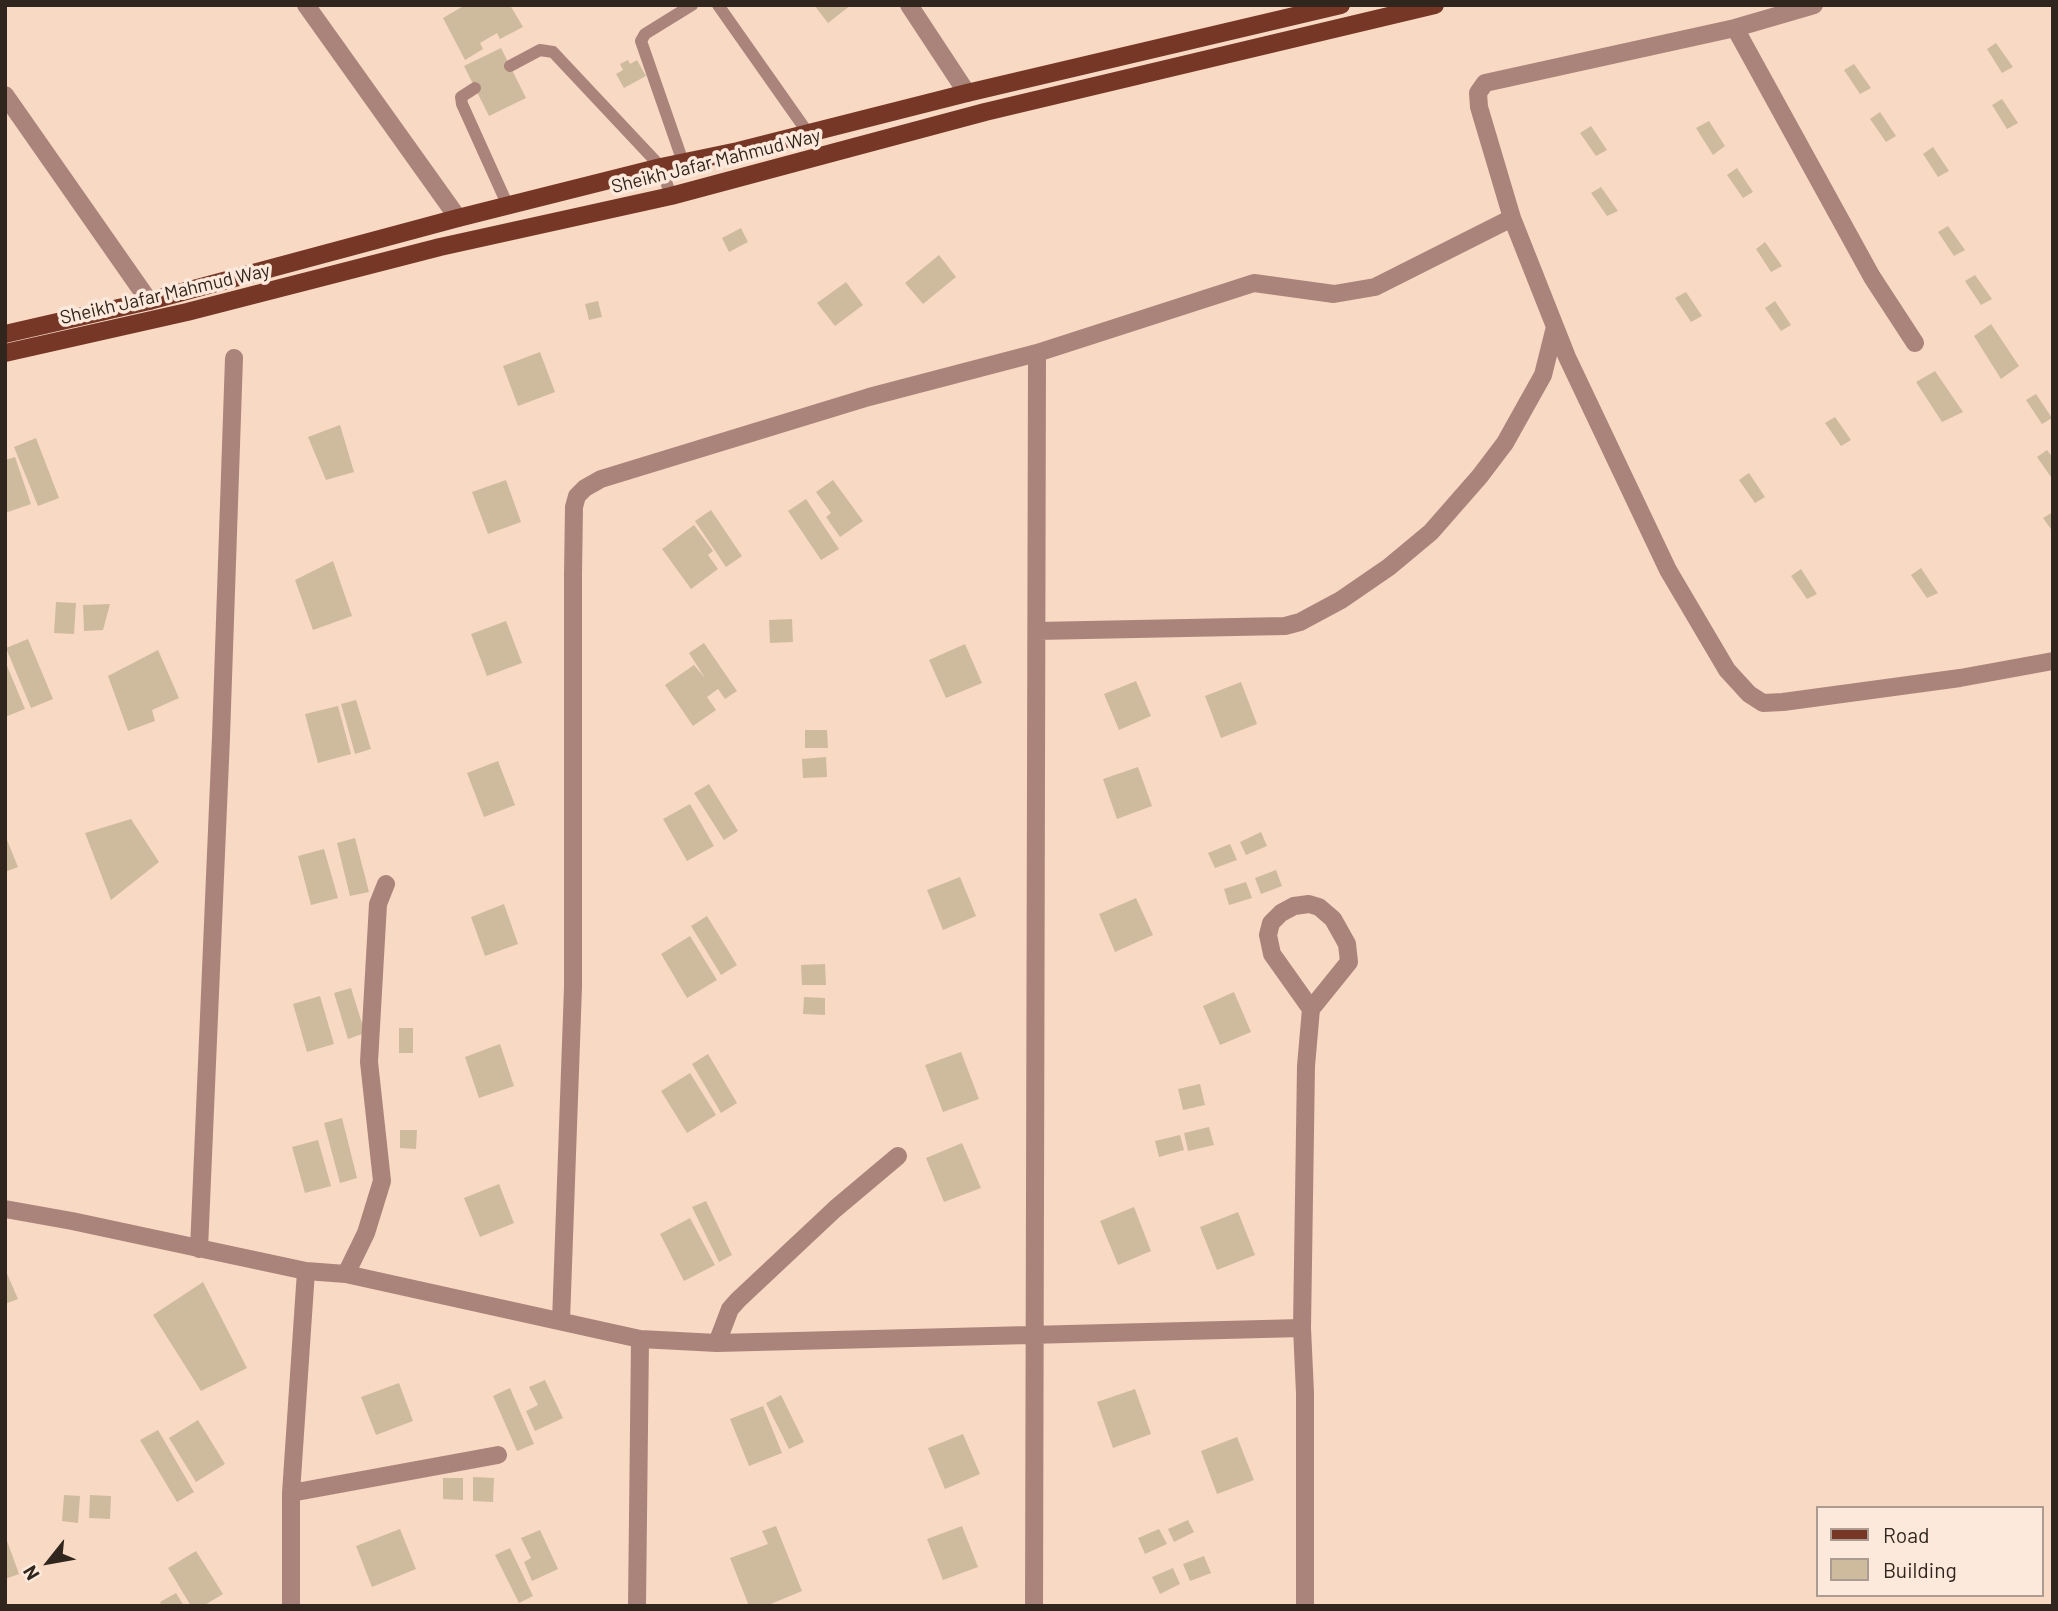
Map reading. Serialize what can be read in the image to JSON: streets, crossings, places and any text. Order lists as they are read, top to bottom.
{
  "streets": {
    "main road": ["Sheikh Jafar Mahmud Way"]
  },
  "legend": ["Road", "Building"],
  "north": "bottom left"
}
